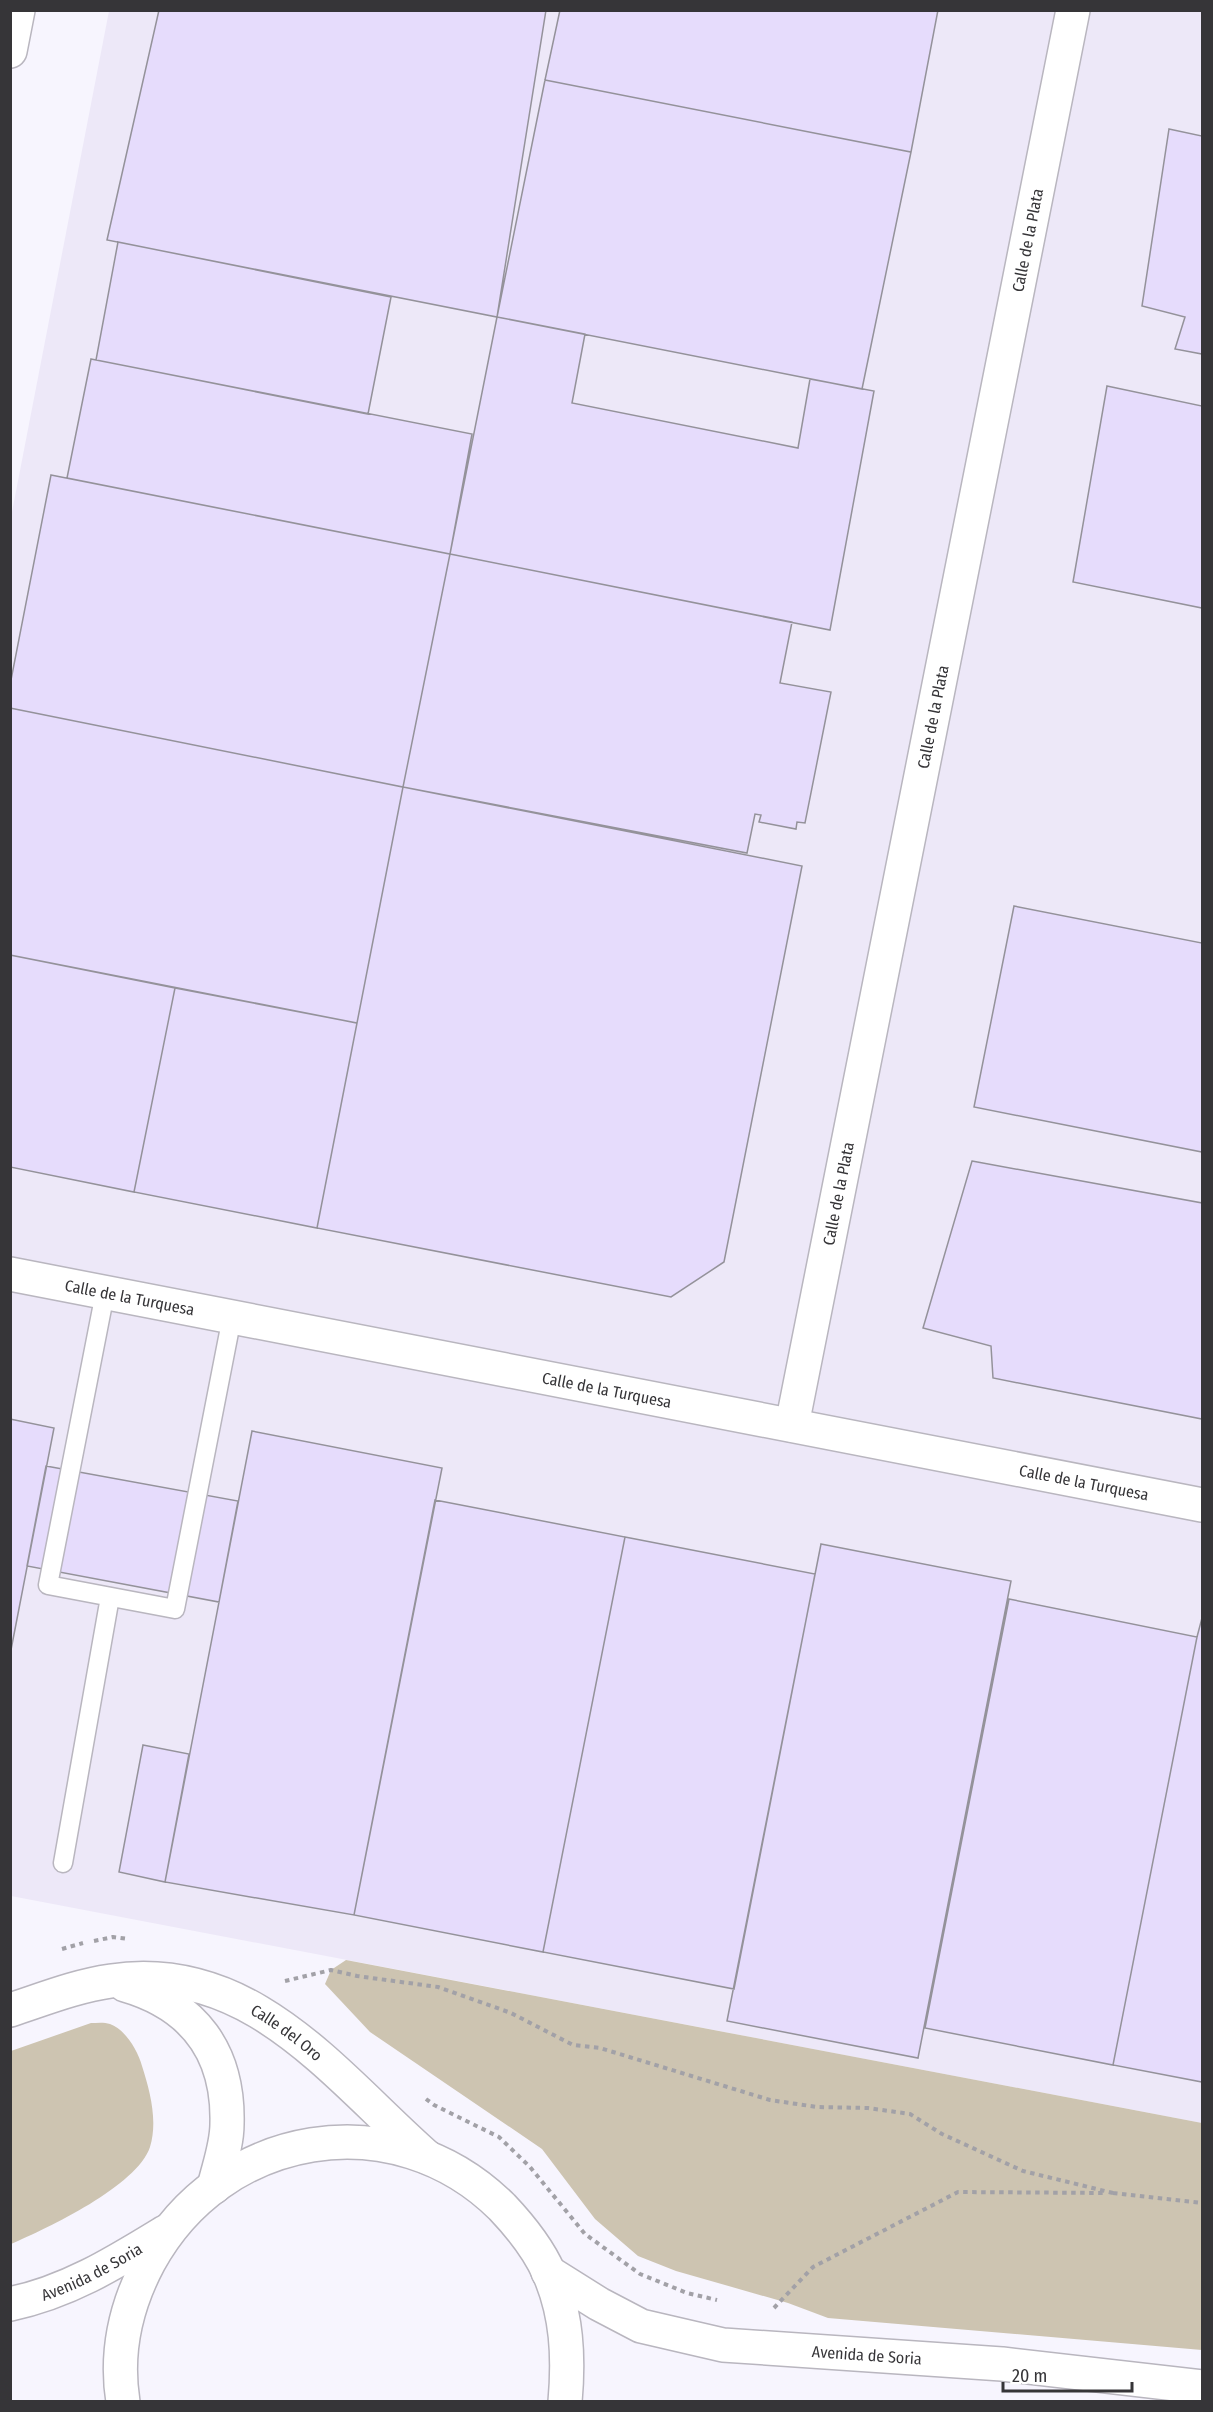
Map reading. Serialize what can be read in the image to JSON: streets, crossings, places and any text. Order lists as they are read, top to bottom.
{
  "streets": {
    "main road": [
      "Calle de la Plata",
      "Calle de la Turquesa",
      "Calle del Oro",
      "Avenida de Soria"
    ]
  },
  "crossings": [
    ["Calle de la Plata", "Calle de la Turquesa"]
  ],
  "scale_bar": "20 m"
}
